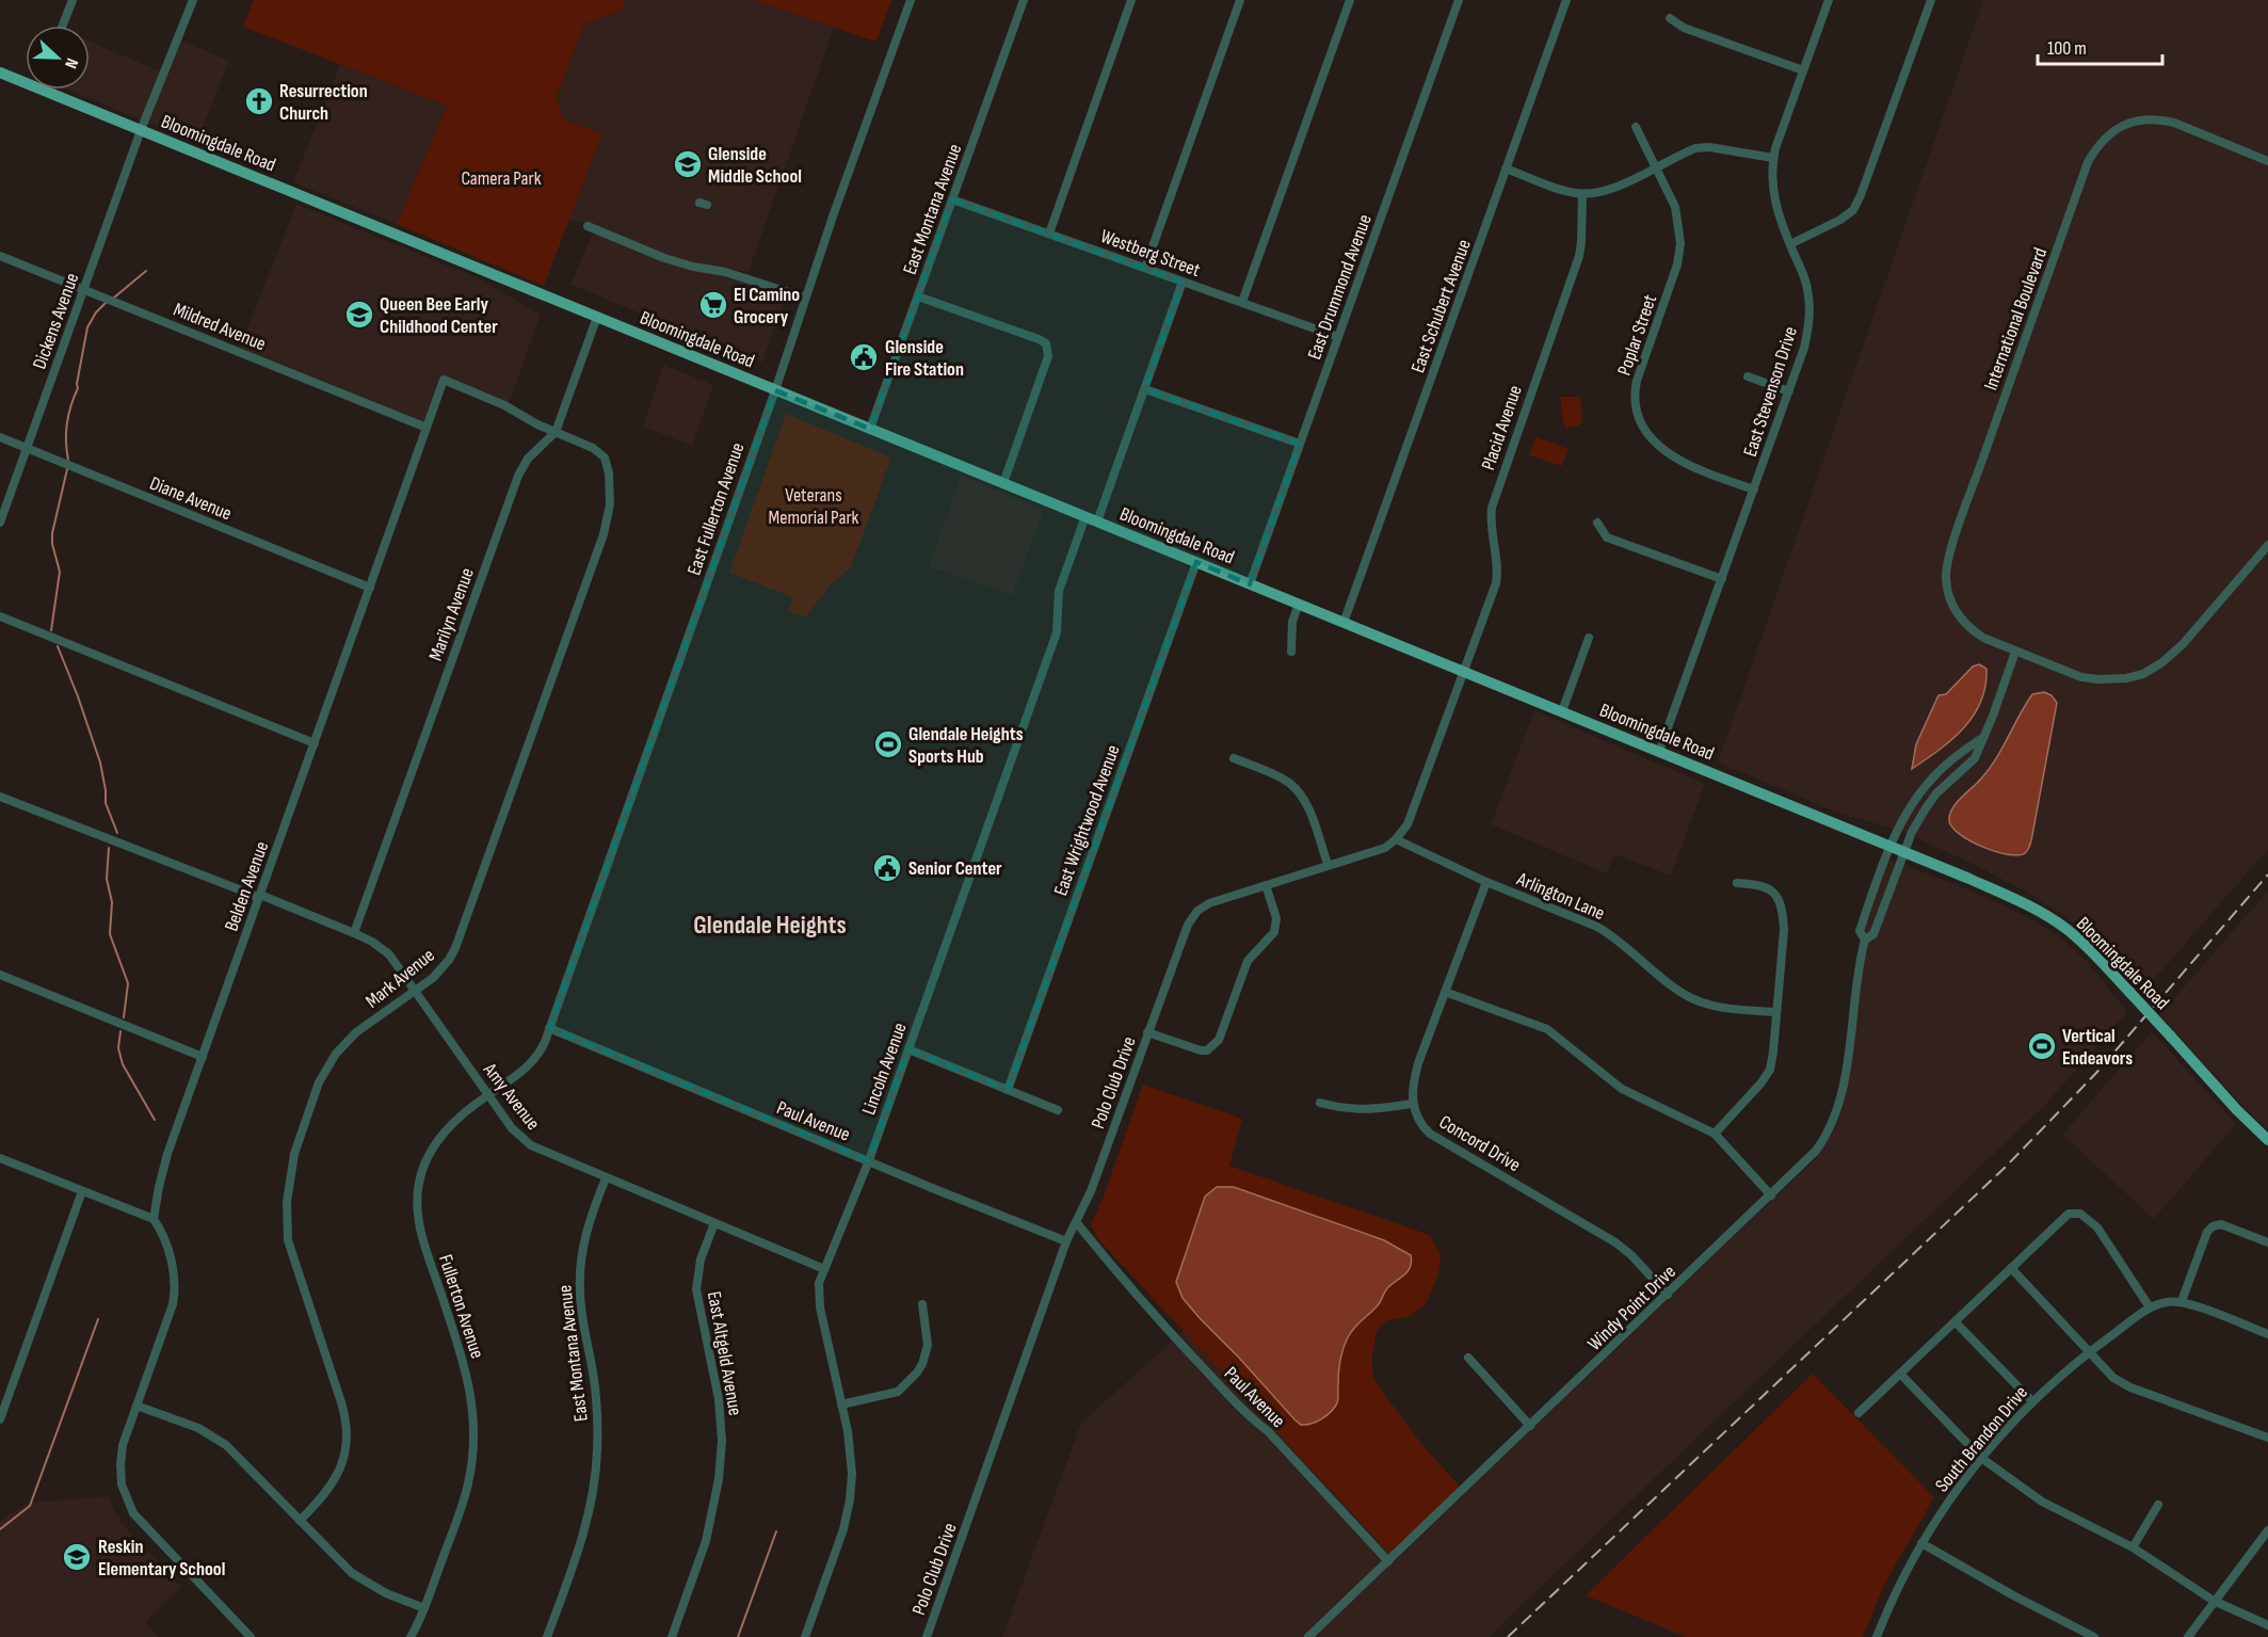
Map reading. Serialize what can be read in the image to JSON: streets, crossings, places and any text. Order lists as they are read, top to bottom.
{
  "streets": {
    "main road": ["Bloomingdale Road"],
    "street": [
      "East Montana Avenue",
      "Westberg Street",
      "East Drummond Avenue",
      "East Schubert Avenue",
      "International Boulevard",
      "Dickens Avenue",
      "Mildred Avenue",
      "Poplar Street",
      "East Stevenson Drive",
      "Placid Avenue",
      "Diane Avenue",
      "East Fullerton Avenue",
      "Marilyn Avenue",
      "East Wrightwood Avenue",
      "Belden Avenue",
      "Arlington Lane",
      "Mark Avenue",
      "Lincoln Avenue",
      "Polo Club Drive",
      "Amy Avenue",
      "Paul Avenue",
      "Concord Drive",
      "Fullerton Avenue",
      "Windy Point Drive",
      "East Altgeld Avenue",
      "South Brandon Drive"
    ]
  },
  "crossings": [
    ["Bloomingdale Road", "East Montana Avenue"],
    ["Bloomingdale Road", "East Drummond Avenue"],
    ["Bloomingdale Road", "East Schubert Avenue"],
    ["Bloomingdale Road", "Dickens Avenue"],
    ["Bloomingdale Road", "East Stevenson Drive"],
    ["Bloomingdale Road", "Placid Avenue"],
    ["Bloomingdale Road", "East Fullerton Avenue"],
    ["Bloomingdale Road", "Marilyn Avenue"],
    ["Bloomingdale Road", "East Wrightwood Avenue"],
    ["Bloomingdale Road", "Lincoln Avenue"],
    ["Bloomingdale Road", "Windy Point Drive"],
    ["East Montana Avenue", "Westberg Street"],
    ["East Montana Avenue", "Amy Avenue"],
    ["Westberg Street", "East Drummond Avenue"],
    ["International Boulevard", "Windy Point Drive"],
    ["Dickens Avenue", "Mildred Avenue"],
    ["Dickens Avenue", "Diane Avenue"],
    ["Mildred Avenue", "Belden Avenue"],
    ["Poplar Street", "East Stevenson Drive"],
    ["Diane Avenue", "Belden Avenue"],
    ["East Fullerton Avenue", "Paul Avenue"],
    ["East Fullerton Avenue", "Fullerton Avenue"],
    ["Marilyn Avenue", "Belden Avenue"],
    ["Marilyn Avenue", "Mark Avenue"],
    ["Marilyn Avenue", "Amy Avenue"],
    ["Belden Avenue", "Mark Avenue"],
    ["Belden Avenue", "Amy Avenue"],
    ["Arlington Lane", "Polo Club Drive"],
    ["Mark Avenue", "Amy Avenue"],
    ["Lincoln Avenue", "Amy Avenue"],
    ["Lincoln Avenue", "Paul Avenue"],
    ["Polo Club Drive", "Paul Avenue"],
    ["Amy Avenue", "Fullerton Avenue"],
    ["Amy Avenue", "East Altgeld Avenue"],
    ["Paul Avenue", "Fullerton Avenue"],
    ["Paul Avenue", "Windy Point Drive"],
    ["Concord Drive", "Windy Point Drive"]
  ],
  "districts": ["Glendale Heights"],
  "parks": ["Camera Park", "Veterans Memorial Park"],
  "places": {
    "church": ["Resurrection Church"],
    "school or university": ["Glenside Middle School", "Queen Bee Early Childhood Center", "Reskin Elementary School"],
    "supermarket": ["El Camino Grocery"],
    "public building": ["Glenside Fire Station", "Senior Center"],
    "sports": ["Glendale Heights Sports Hub", "Vertical Endeavors"]
  },
  "scale_bar": "100 m",
  "north": "right"
}
